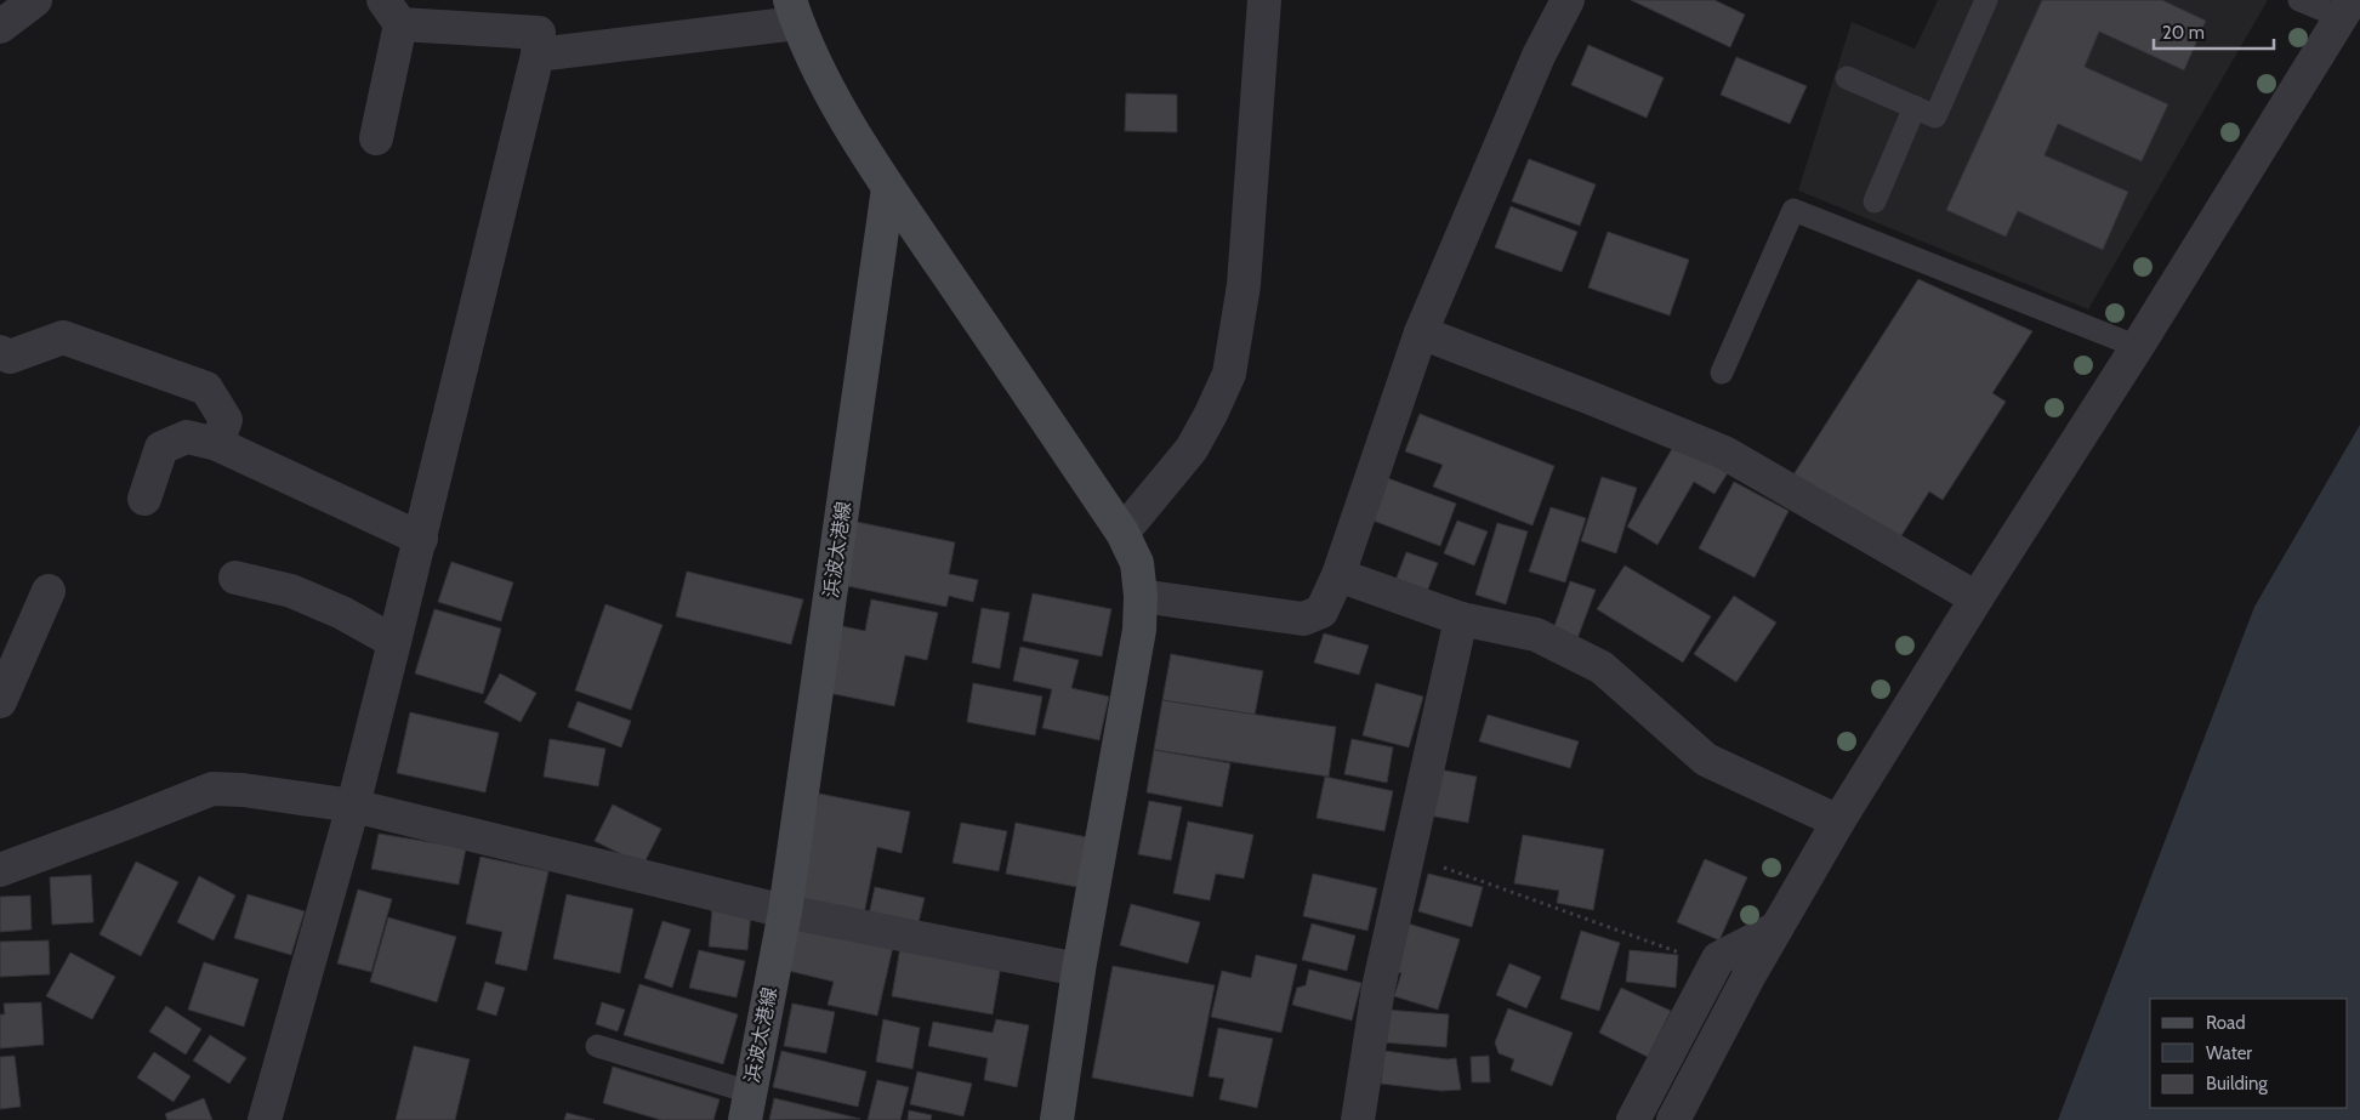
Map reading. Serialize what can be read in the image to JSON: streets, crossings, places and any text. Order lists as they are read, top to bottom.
{
  "streets": {
    "main road": ["浜波太港線"]
  },
  "legend": ["Road", "Water", "Building"],
  "scale_bar": "20 m"
}
